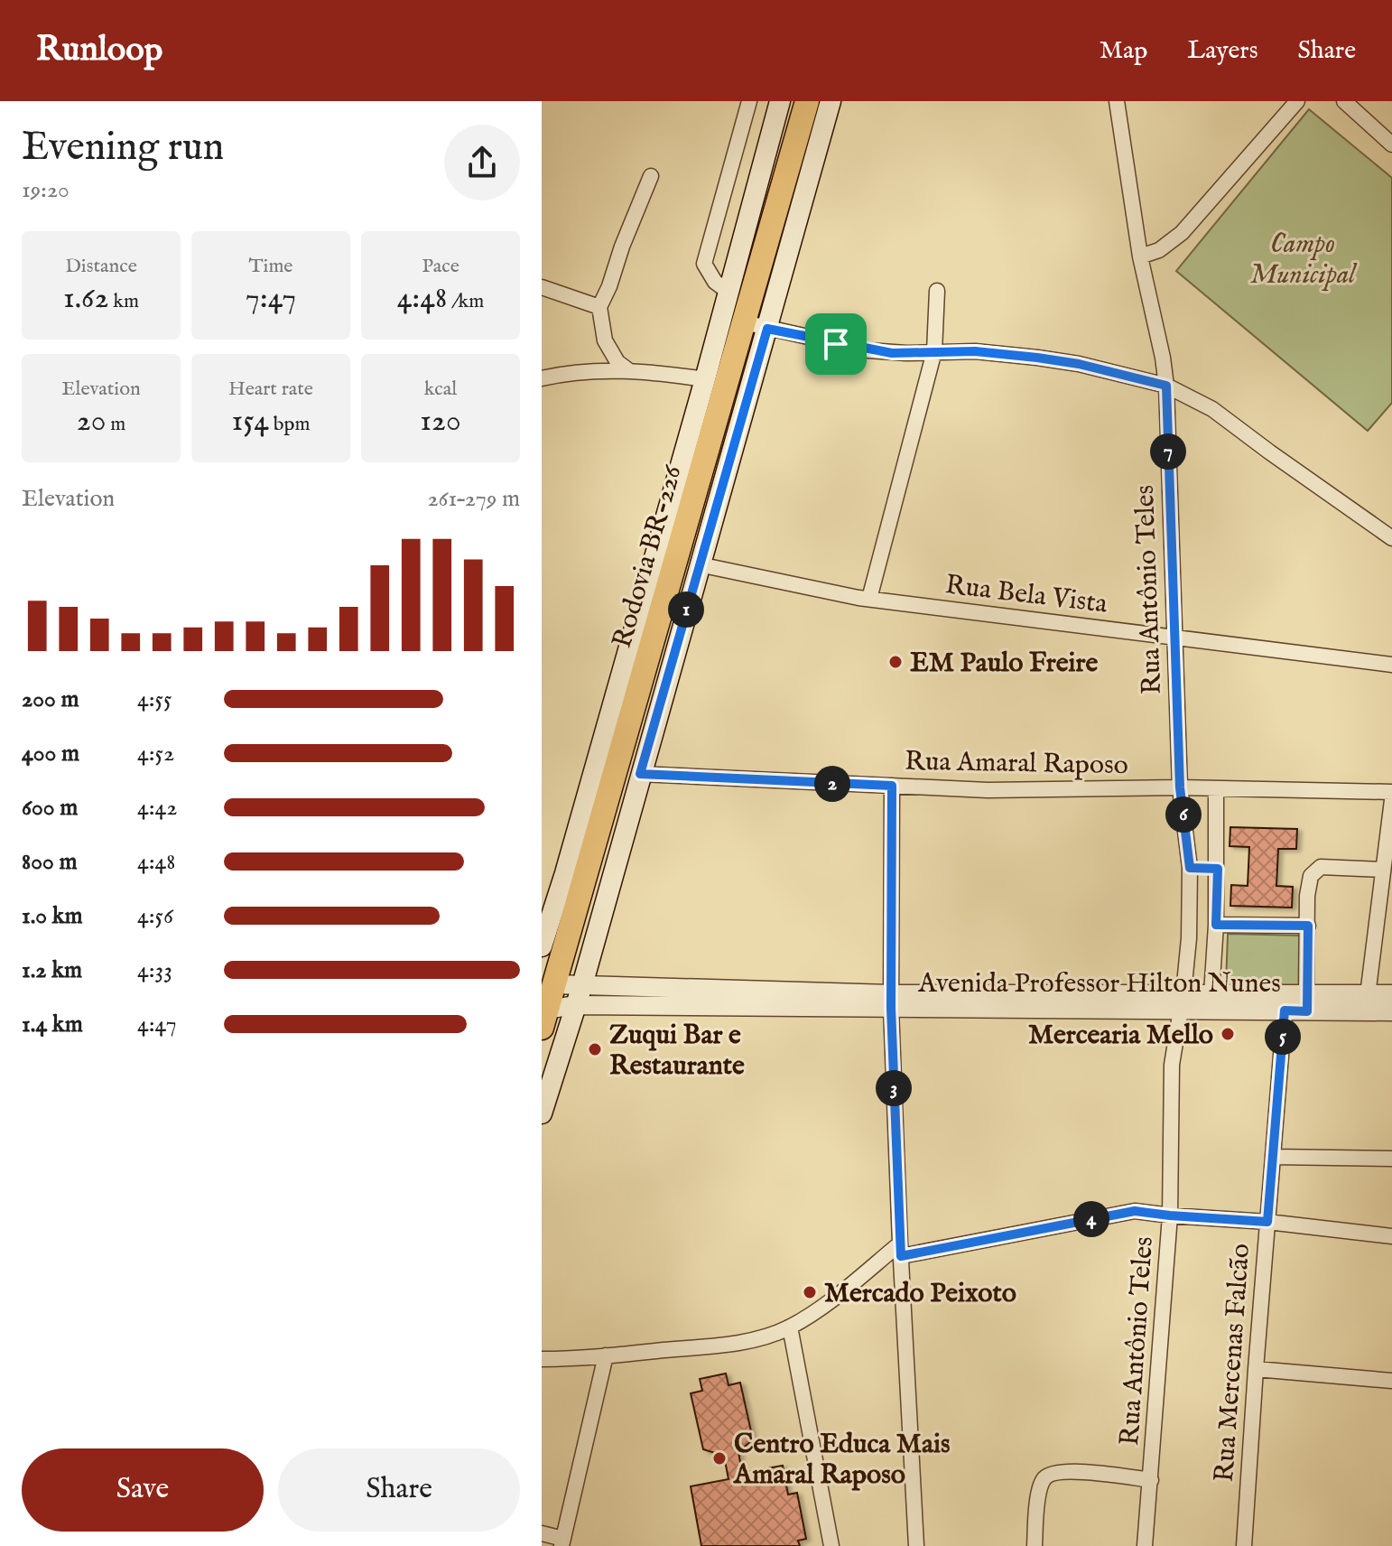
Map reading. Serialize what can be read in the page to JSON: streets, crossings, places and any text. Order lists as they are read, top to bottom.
{
  "streets": {
    "highway": ["Rodovia BR-226"],
    "street": [
      "Rua Antônio Teles",
      "Rua Bela Vista",
      "Rua Amaral Raposo",
      "Avenida Professor Hilton Nunes",
      "Rua Mercenas Falcão"
    ]
  },
  "crossings": [
    ["Rodovia BR-226", "Avenida Professor Hilton Nunes"],
    ["Rua Antônio Teles", "Rua Bela Vista"],
    ["Rua Antônio Teles", "Rua Amaral Raposo"],
    ["Rua Antônio Teles", "Avenida Professor Hilton Nunes"],
    ["Avenida Professor Hilton Nunes", "Rua Mercenas Falcão"]
  ],
  "parks": ["Campo Municipal"],
  "places": [
    "EM Paulo Freire",
    "Mercearia Mello",
    "Zuqui Bar e Restaurante",
    "Mercado Peixoto",
    "Centro Educa Mais Amaral Raposo"
  ],
  "page": {
    "header": "Runloop",
    "nav": ["Map", "Layers", "Share"],
    "heading": ["Evening run", "19:20"],
    "stats": [
      ["Distance", "1.62 km"],
      ["Time", "7:47"],
      ["Pace", "4:48 /km"],
      ["Elevation", "20 m"],
      ["Heart rate", "154 bpm"],
      ["kcal", "120"]
    ],
    "pins": [
      "7",
      "1",
      "2",
      "6",
      "5",
      "3",
      "4"
    ],
    "chart": ["Elevation", "261–279 m"],
    "list": [
      {
        "name": "200 m",
        "note": "4:55"
      },
      {
        "name": "400 m",
        "note": "4:52"
      },
      {
        "name": "600 m",
        "note": "4:42"
      },
      {
        "name": "800 m",
        "note": "4:48"
      },
      {
        "name": "1.0 km",
        "note": "4:56"
      },
      {
        "name": "1.2 km",
        "note": "4:33"
      },
      {
        "name": "1.4 km",
        "note": "4:47"
      }
    ],
    "buttons": ["Save", "Share"]
  }
}
